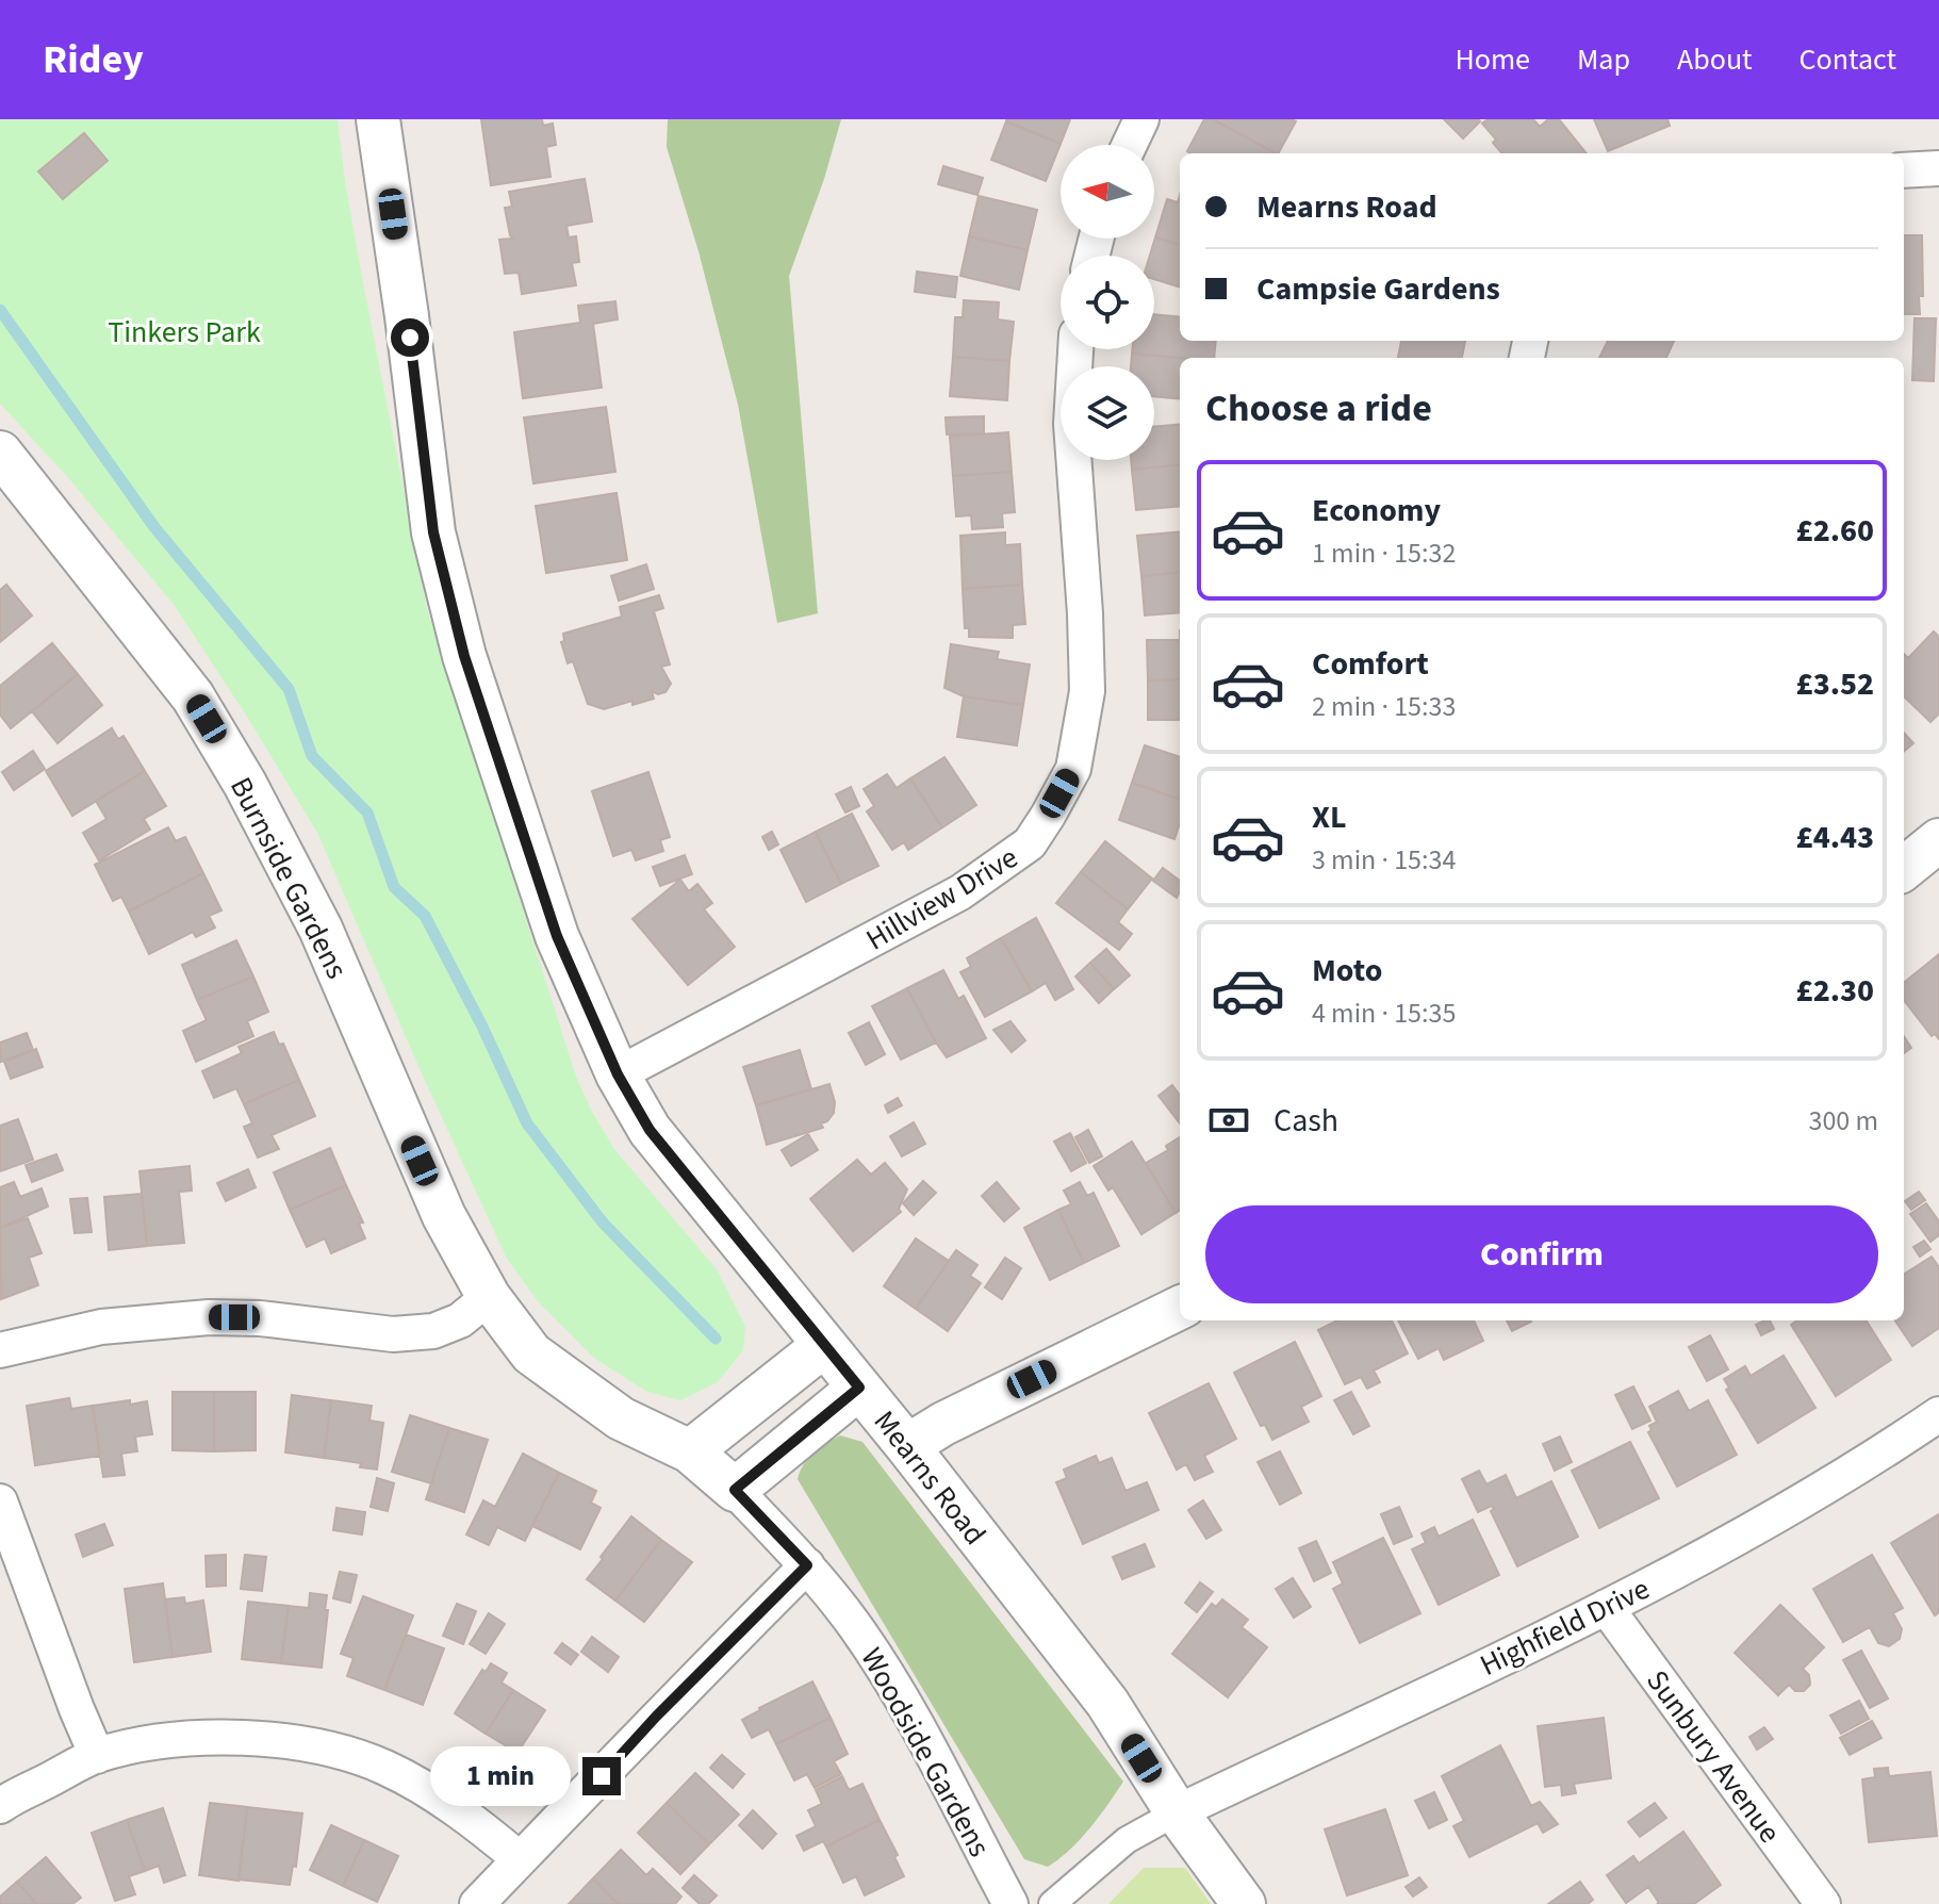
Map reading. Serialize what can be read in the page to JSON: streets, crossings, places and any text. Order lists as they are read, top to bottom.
{
  "streets": {
    "street": [
      "Burnside Gardens",
      "Hillview Drive",
      "Mearns Road",
      "Highfield Drive",
      "Woodside Gardens",
      "Sunbury Avenue"
    ]
  },
  "crossings": [
    ["Burnside Gardens", "Woodside Gardens"],
    ["Hillview Drive", "Mearns Road"],
    ["Mearns Road", "Highfield Drive"],
    ["Highfield Drive", "Sunbury Avenue"]
  ],
  "parks": ["Tinkers Park"],
  "north": "left",
  "page": {
    "header": "Ridey",
    "nav": [
      "Home",
      "Map",
      "About",
      "Contact"
    ],
    "banner": ["Mearns Road", "Campsie Gardens"],
    "heading": "Choose a ride",
    "list": [
      {
        "name": "Economy",
        "note": "1 min · 15:32",
        "value": "£2.60"
      },
      {
        "name": "Comfort",
        "note": "2 min · 15:33",
        "value": "£3.52"
      },
      {
        "name": "XL",
        "note": "3 min · 15:34",
        "value": "£4.43"
      },
      {
        "name": "Moto",
        "note": "4 min · 15:35",
        "value": "£2.30"
      }
    ],
    "pay": ["Cash", "300 m"],
    "buttons": "Confirm",
    "bubble": "1 min"
  }
}
